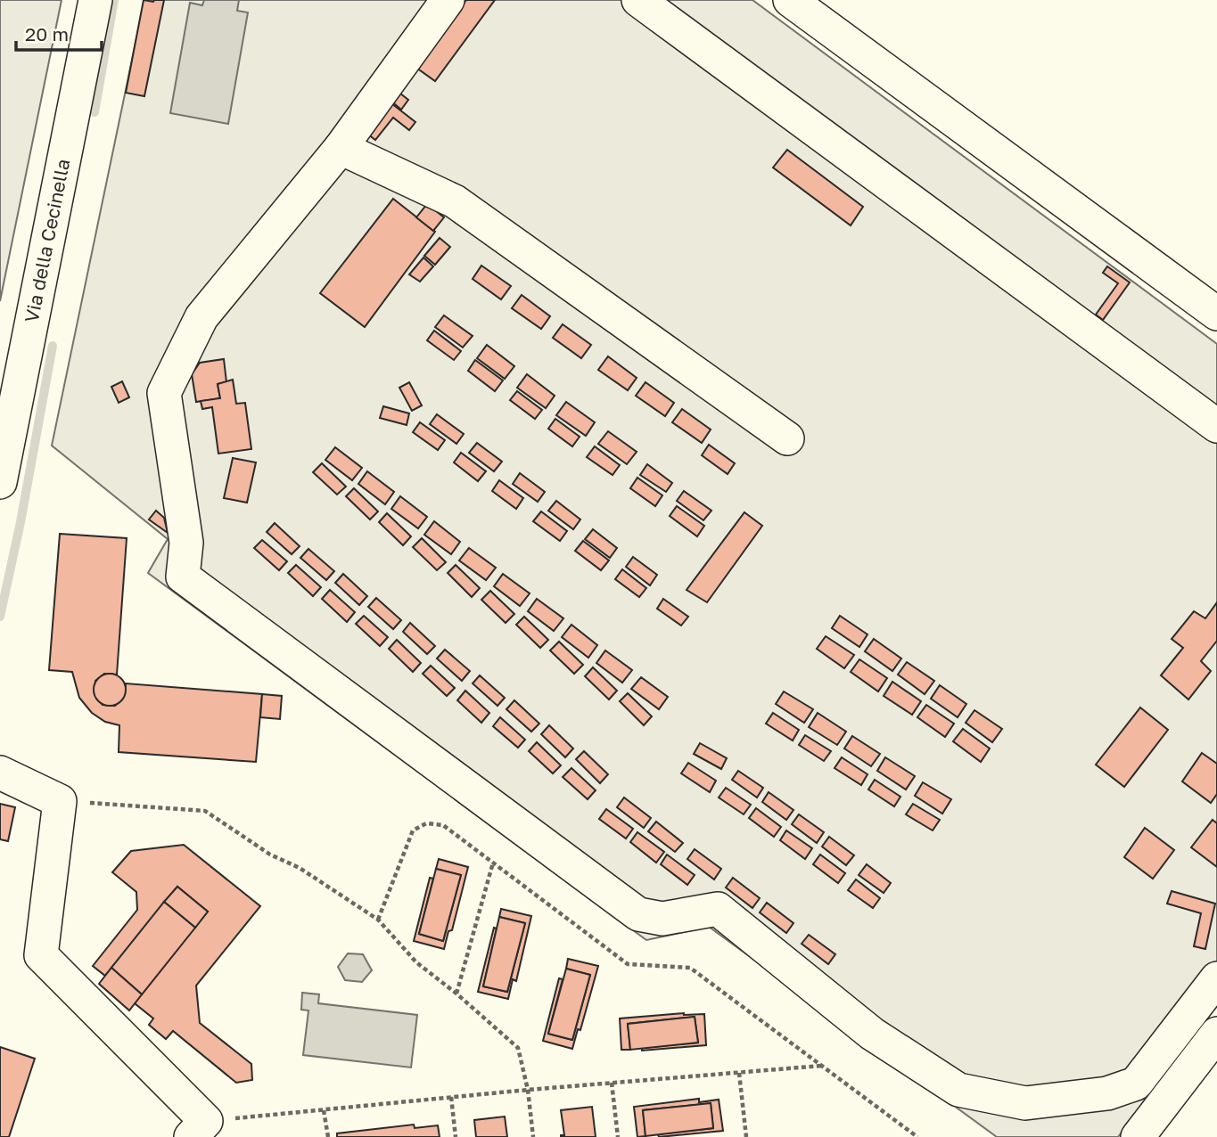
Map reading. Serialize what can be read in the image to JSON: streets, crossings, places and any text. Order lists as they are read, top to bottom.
{
  "streets": {
    "street": ["Via della Cecinella"]
  },
  "scale_bar": "20 m"
}
